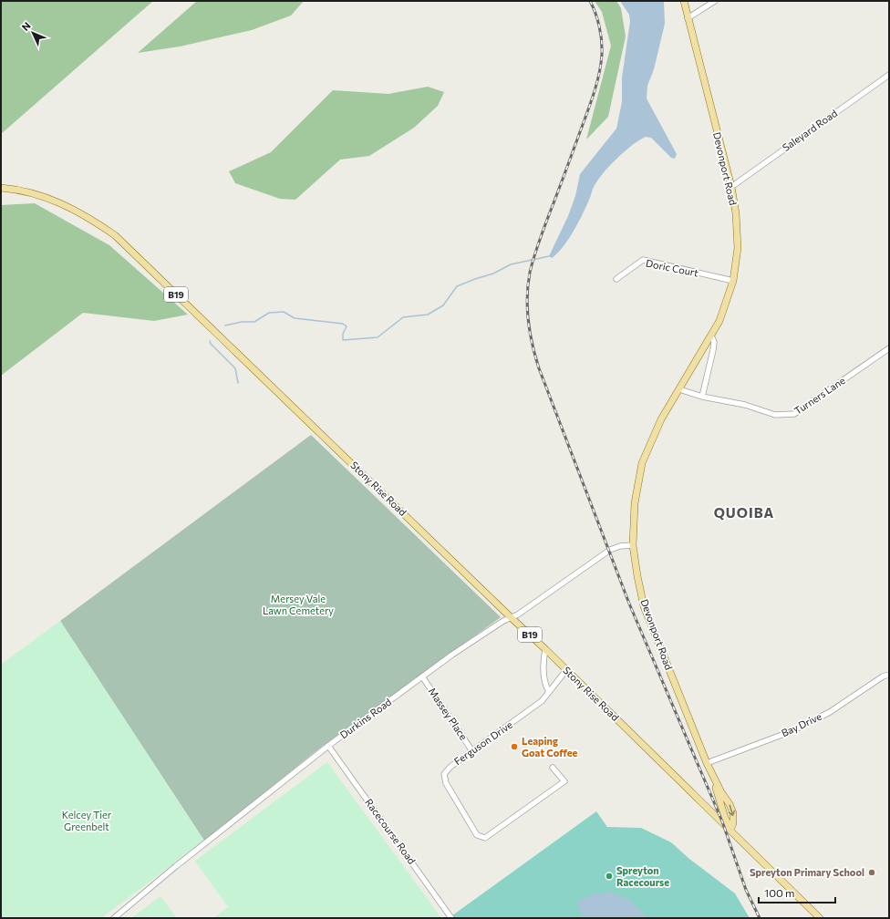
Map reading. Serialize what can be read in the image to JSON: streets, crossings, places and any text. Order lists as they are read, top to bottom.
{
  "streets": {
    "main road": ["Devonport Road", "B19", "Stony Rise Road"],
    "street": [
      "Saleyard Road",
      "Doric Court",
      "Turners Lane",
      "Massey Place",
      "Durkins Road",
      "Bay Drive",
      "Ferguson Drive",
      "Racecourse Road"
    ]
  },
  "crossings": [
    ["Saleyard Road", "Devonport Road"],
    ["Devonport Road", "Doric Court"],
    ["Devonport Road", "B19"],
    ["Devonport Road", "Turners Lane"],
    ["Devonport Road", "Stony Rise Road"],
    ["Devonport Road", "Durkins Road"],
    ["Devonport Road", "Bay Drive"],
    ["B19", "Stony Rise Road"],
    ["Stony Rise Road", "Durkins Road"],
    ["Stony Rise Road", "Ferguson Drive"],
    ["Massey Place", "Durkins Road"],
    ["Massey Place", "Ferguson Drive"],
    ["Durkins Road", "Racecourse Road"]
  ],
  "districts": ["QUOIBA"],
  "parks": ["Mersey Vale Lawn Cemetery", "Kelcey Tier Greenbelt"],
  "places": ["Leaping Goat Coffee", "Spreyton Primary School", "Spreyton Racecourse"],
  "scale_bar": "100 m",
  "north": "top left"
}
